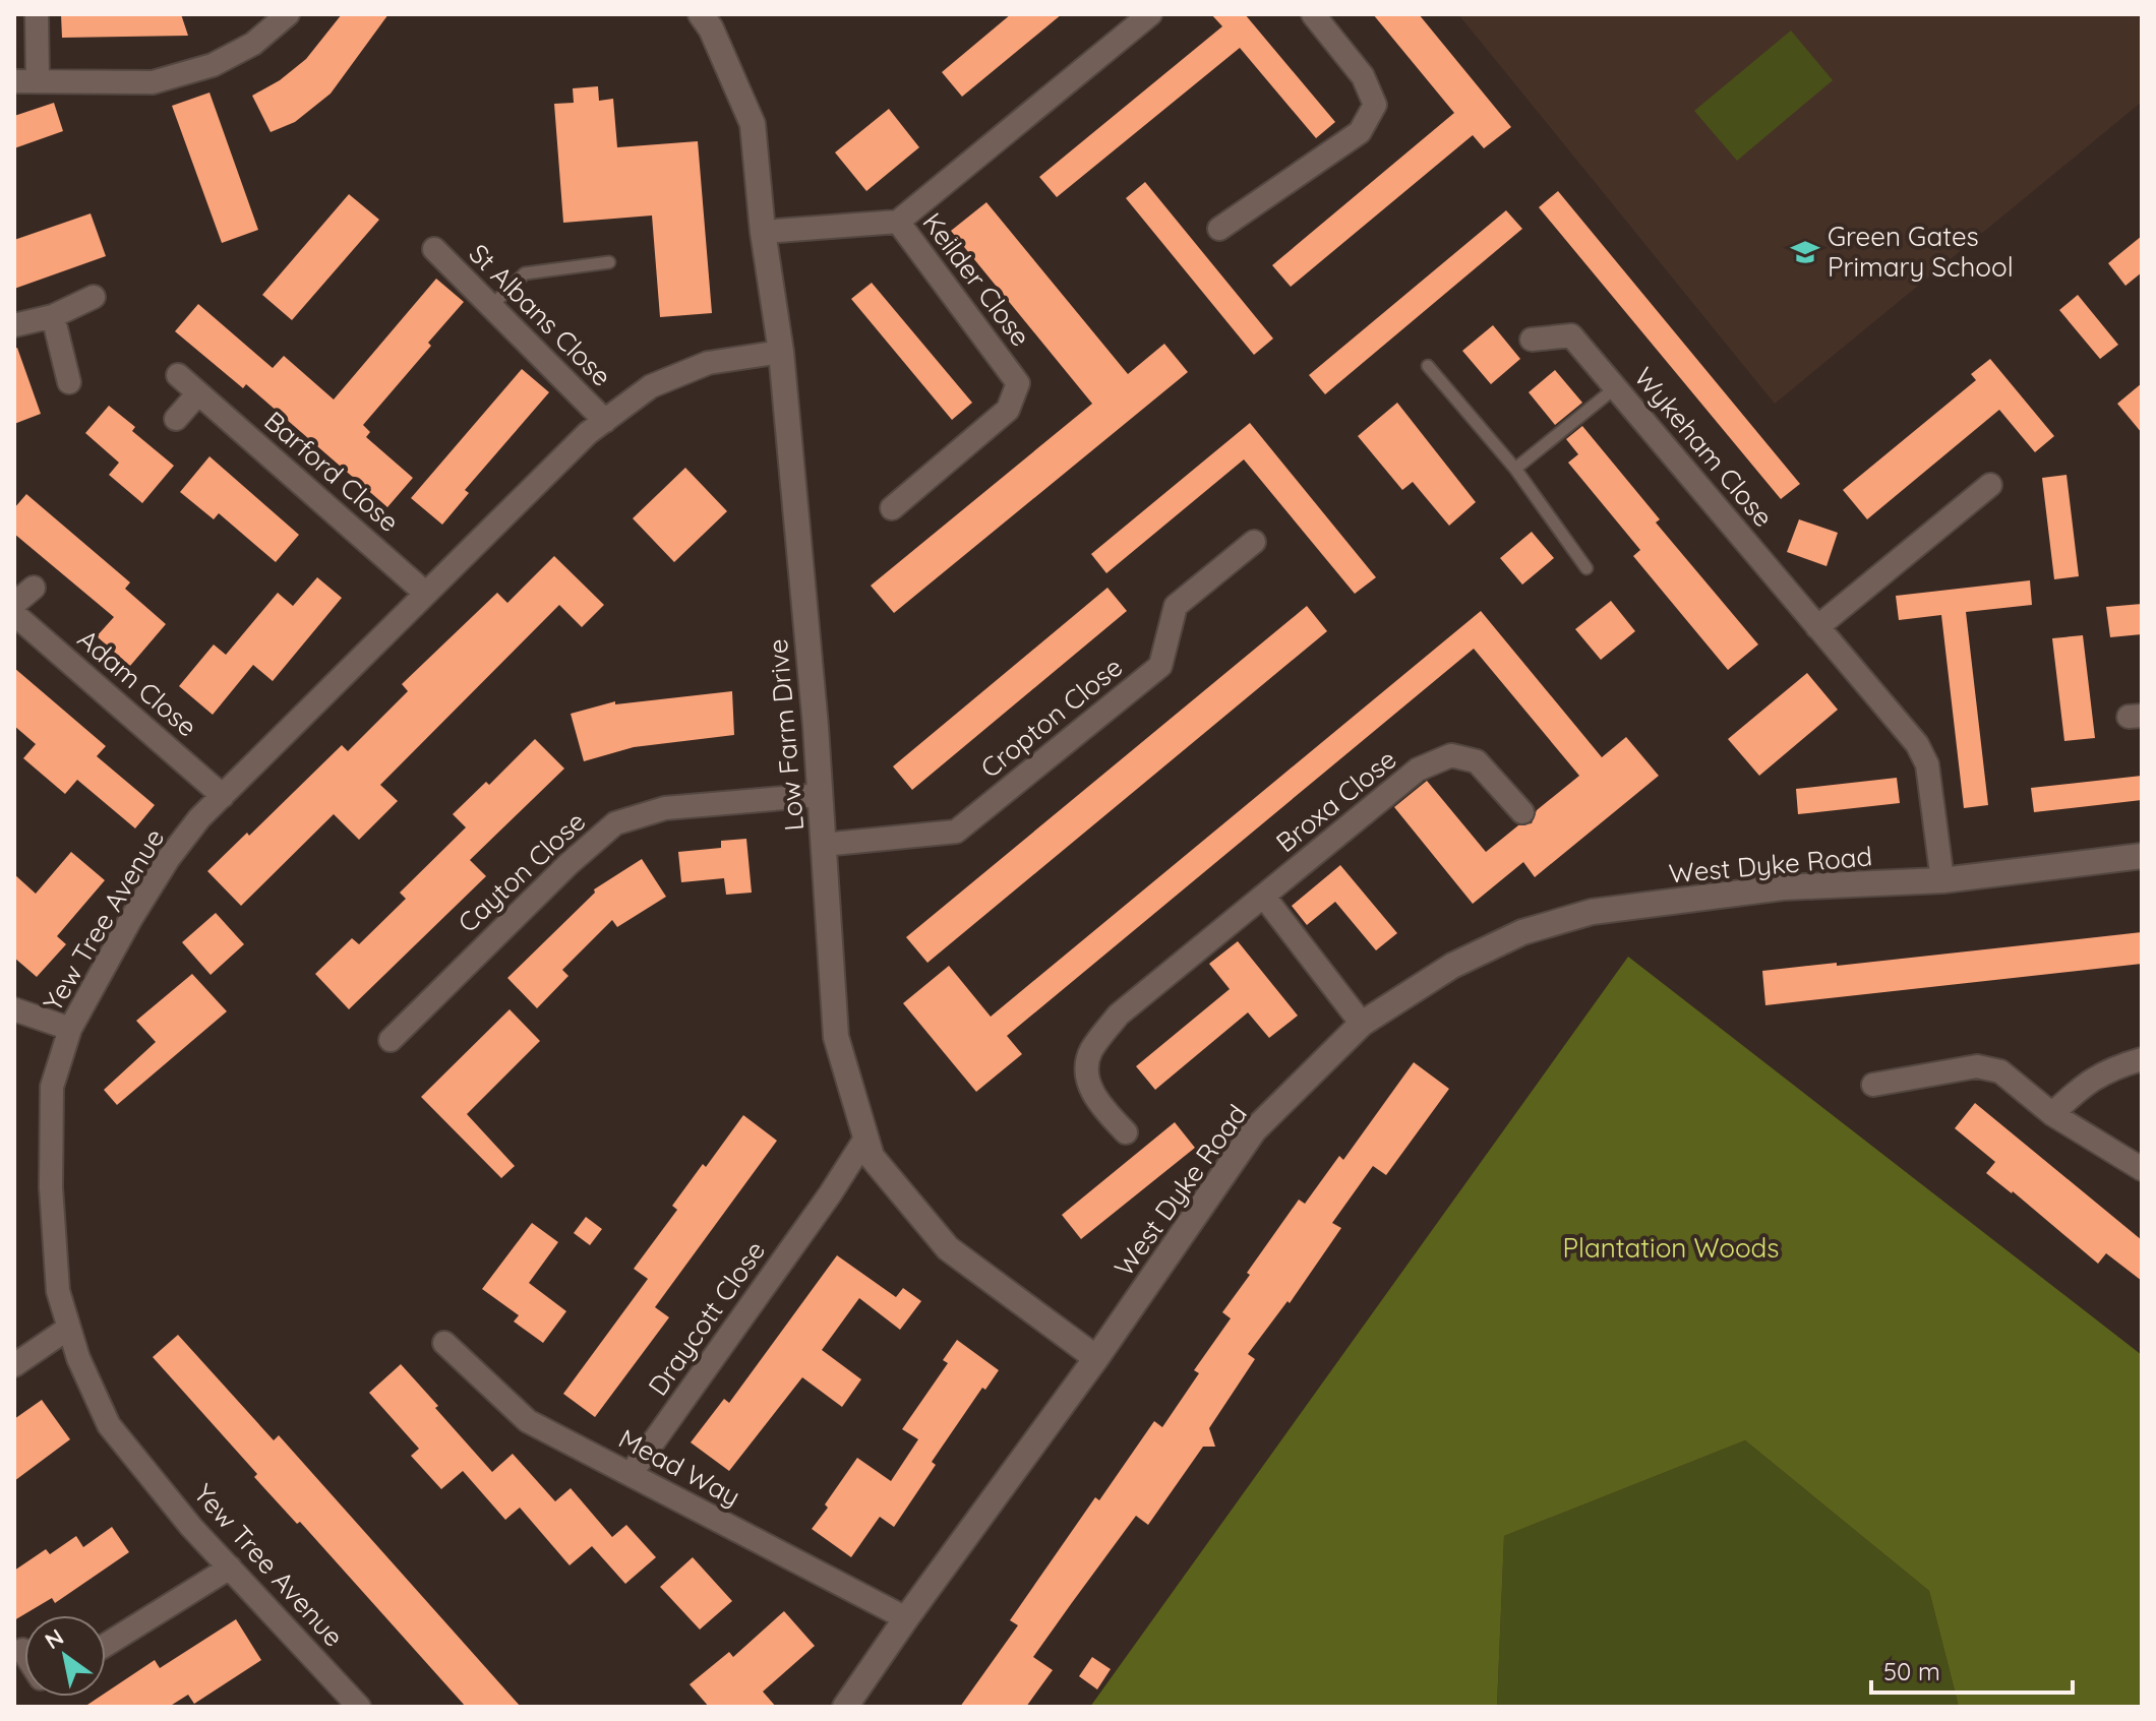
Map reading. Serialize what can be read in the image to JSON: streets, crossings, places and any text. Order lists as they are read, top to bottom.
{
  "streets": {
    "street": [
      "Keilder Close",
      "St Albans Close",
      "Wykeham Close",
      "Barford Close",
      "Adam Close",
      "Cropton Close",
      "Low Farm Drive",
      "Broxa Close",
      "West Dyke Road",
      "Cayton Close",
      "Yew Tree Avenue",
      "Draycott Close",
      "Mead Way"
    ]
  },
  "crossings": [
    ["Keilder Close", "Low Farm Drive"],
    ["St Albans Close", "Yew Tree Avenue"],
    ["Wykeham Close", "West Dyke Road"],
    ["Barford Close", "Yew Tree Avenue"],
    ["Adam Close", "Yew Tree Avenue"],
    ["Cropton Close", "Low Farm Drive"],
    ["Low Farm Drive", "West Dyke Road"],
    ["Low Farm Drive", "Cayton Close"],
    ["Low Farm Drive", "Yew Tree Avenue"],
    ["Low Farm Drive", "Draycott Close"],
    ["West Dyke Road", "Mead Way"],
    ["Draycott Close", "Mead Way"]
  ],
  "parks": ["Plantation Woods"],
  "places": {
    "school or university": ["Green Gates Primary School"]
  },
  "scale_bar": "50 m",
  "north": "top left"
}
